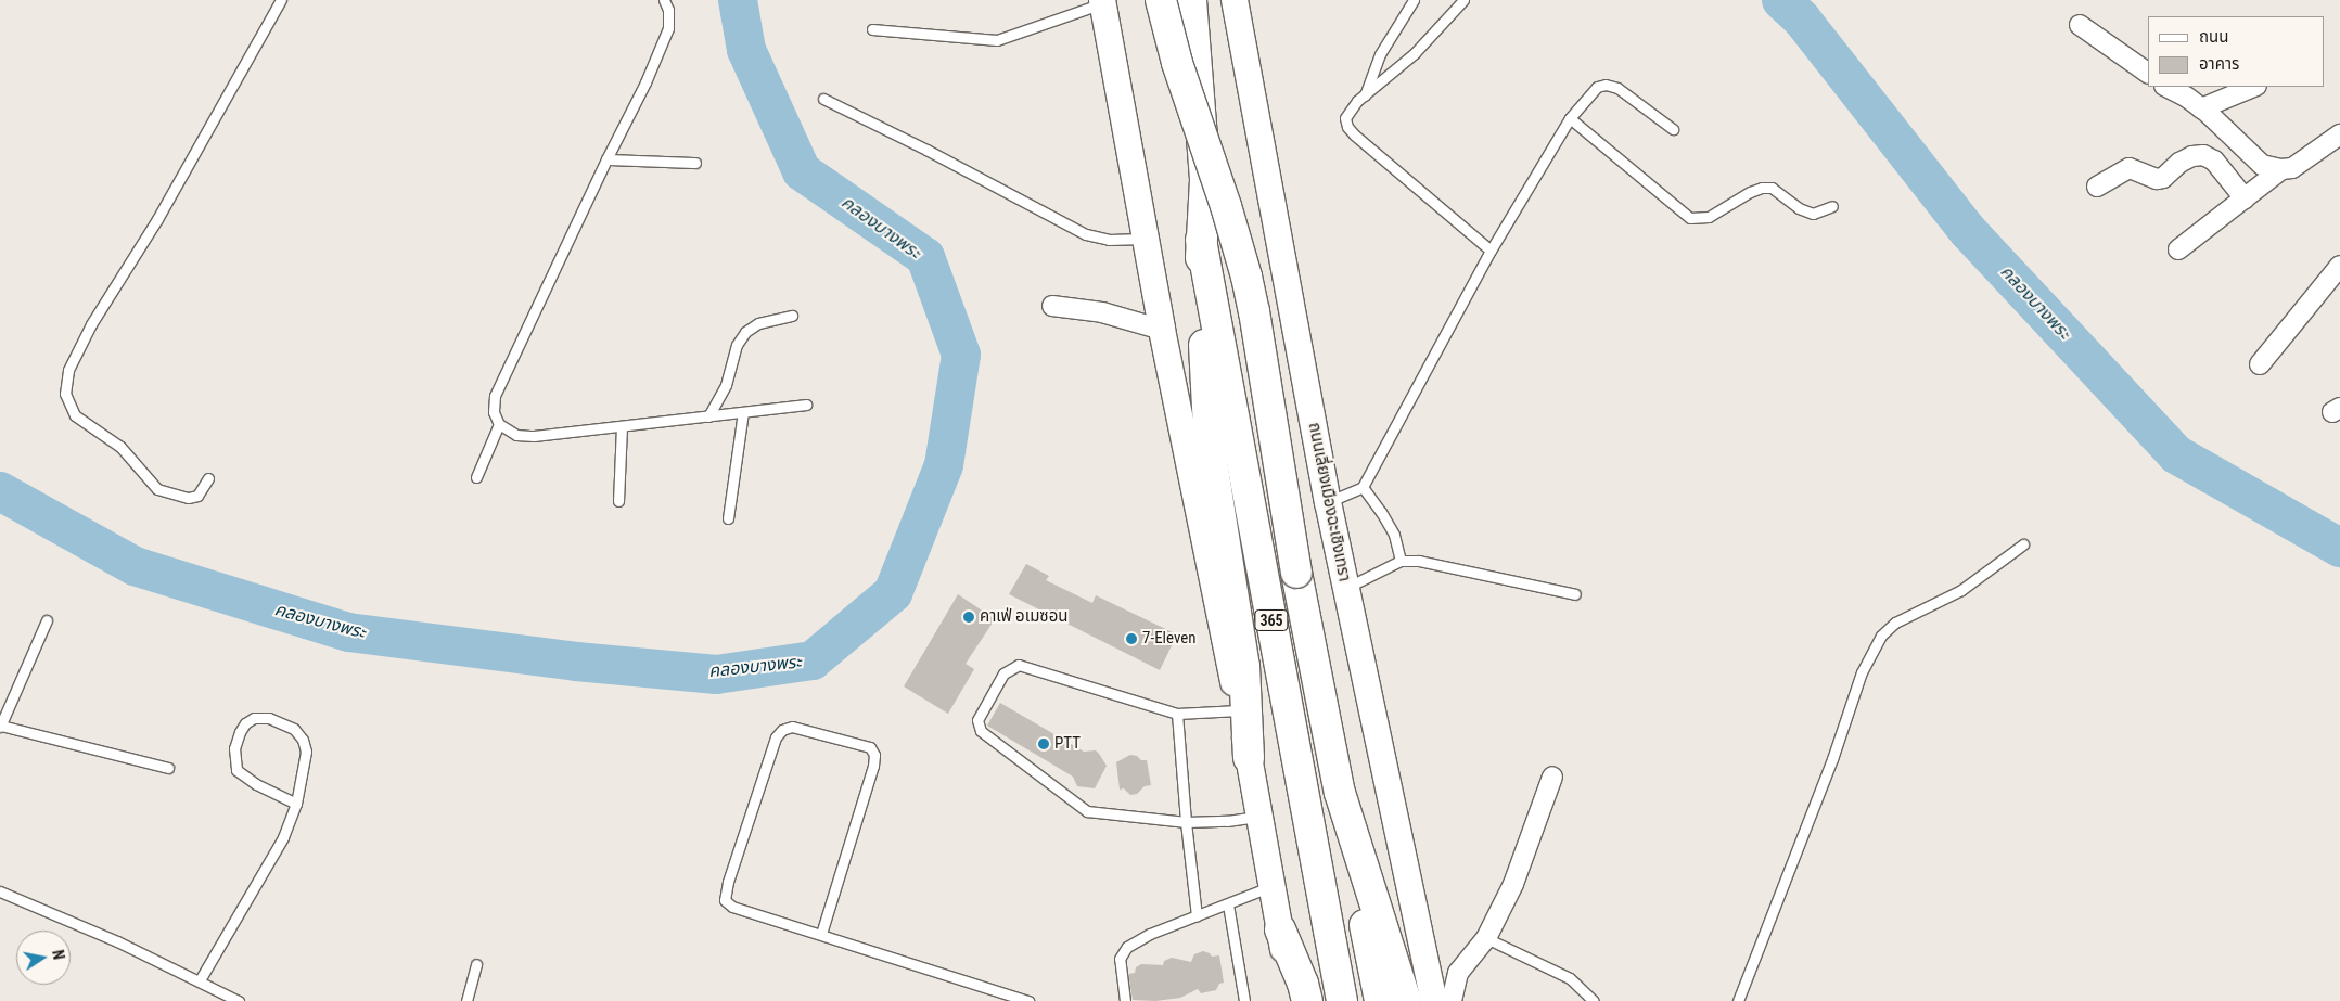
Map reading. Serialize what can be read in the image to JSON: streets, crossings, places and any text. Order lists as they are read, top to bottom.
{
  "streets": {
    "highway": ["365"],
    "main road": ["ถนนเลี่ยงเมืองฉะเชิงเทรา"]
  },
  "water": ["คลองบางพระ"],
  "places": ["คาเฟ่ อเมซอน", "7-Eleven", "PTT"],
  "legend": ["ถนน", "อาคาร"],
  "north": "right"
}
